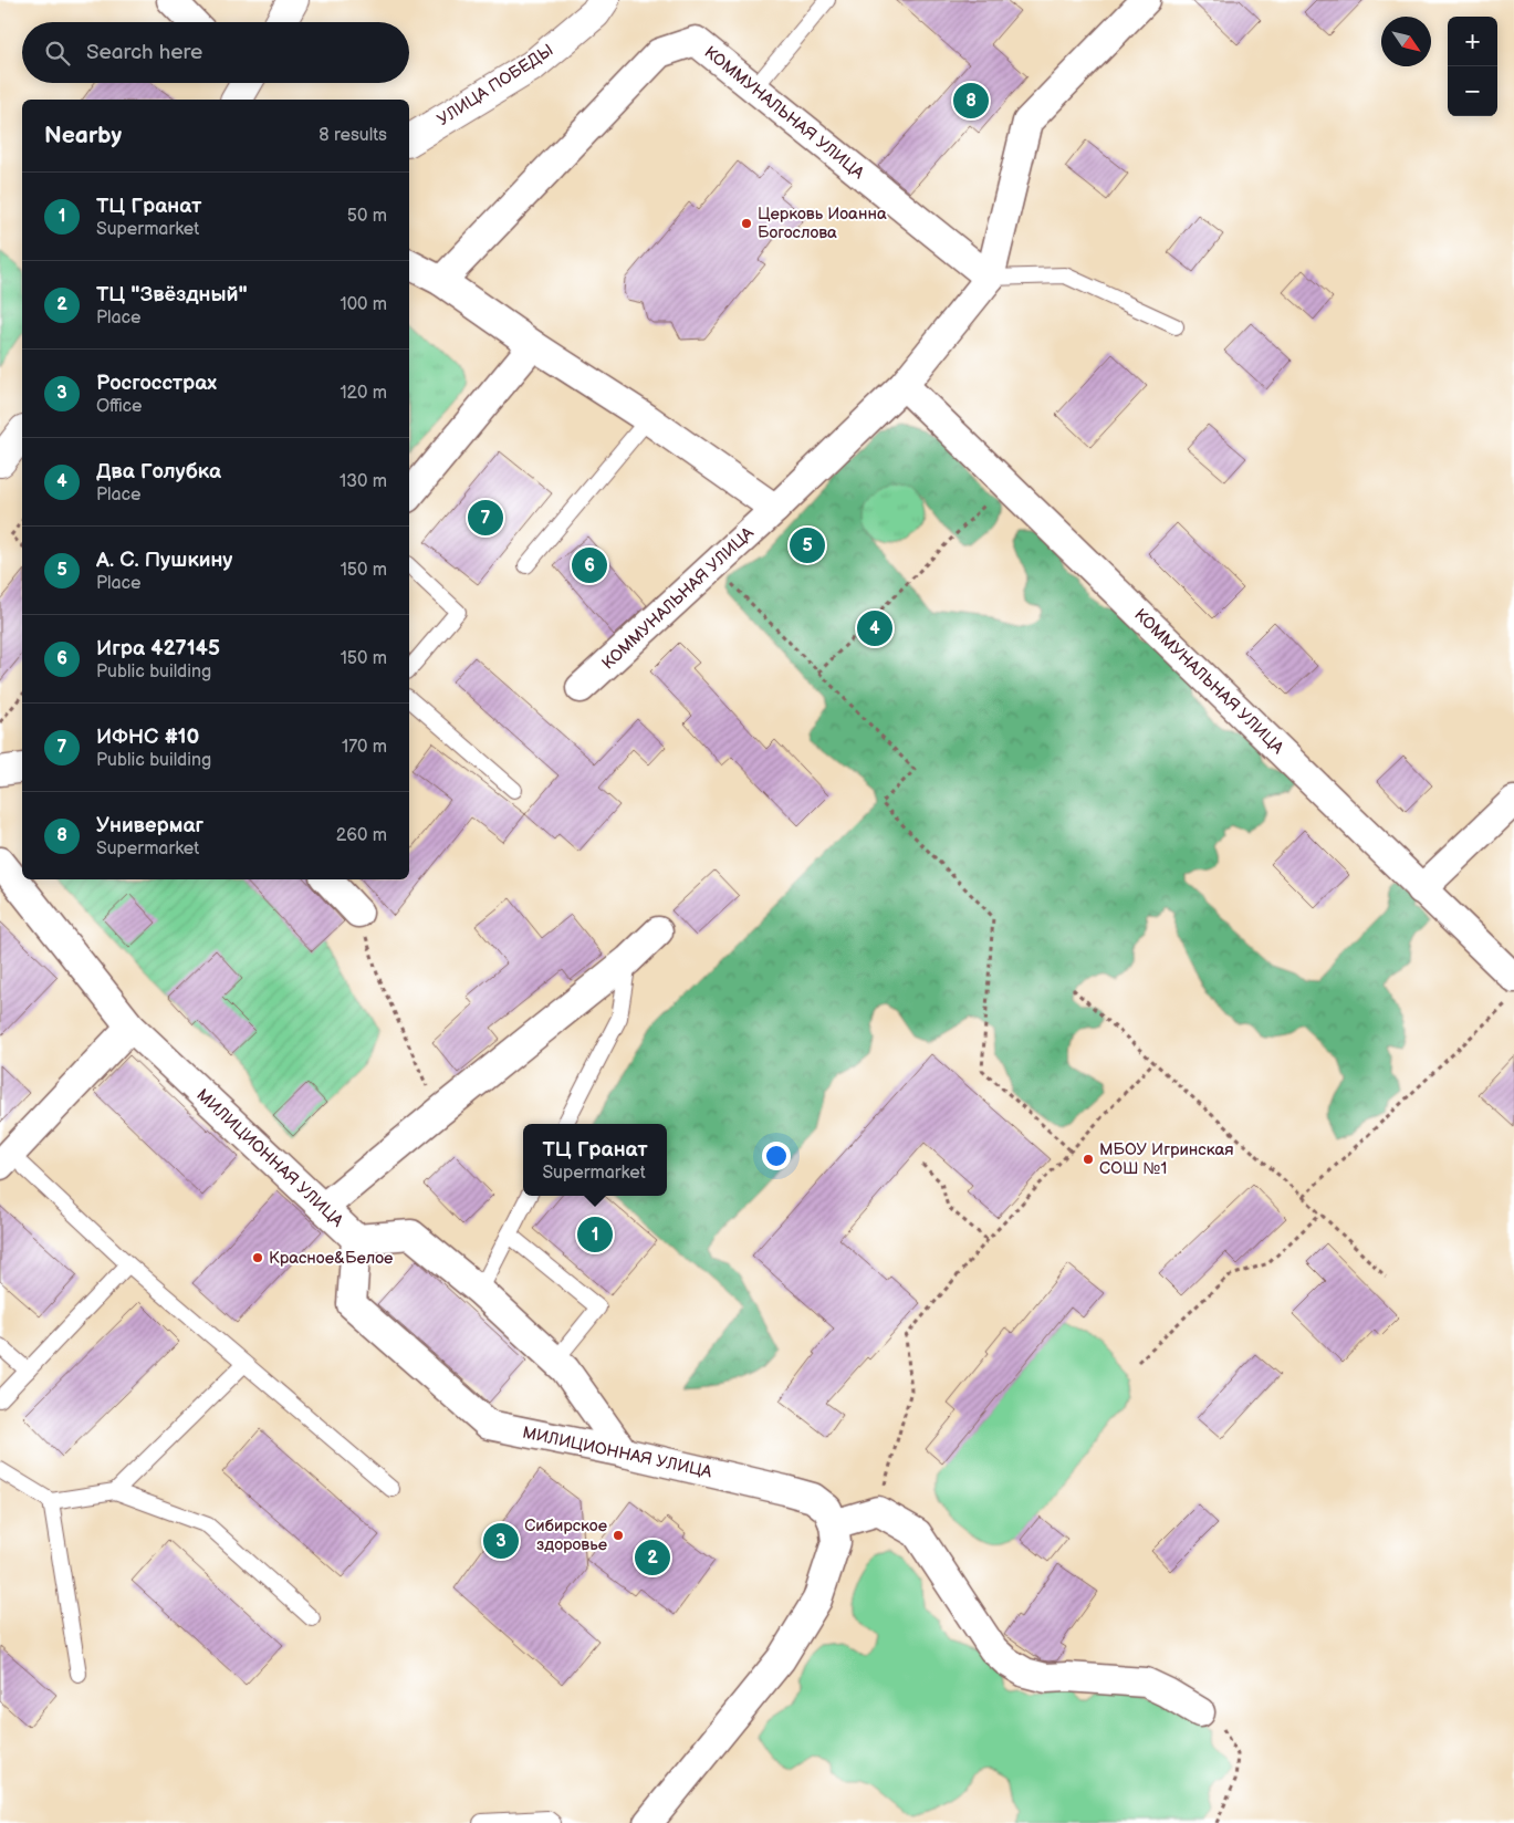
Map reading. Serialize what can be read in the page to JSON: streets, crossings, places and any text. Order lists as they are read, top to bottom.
{
  "streets": {
    "main road": ["УЛИЦА ПОБЕДЫ"],
    "street": ["КОММУНАЛЬНАЯ УЛИЦА", "МИЛИЦИОННАЯ УЛИЦА"]
  },
  "places": [
    "Церковь Иоанна Богослова",
    "МБОУ Игринская СОШ №1",
    "Красное&Белое",
    "Сибирское здоровье"
  ],
  "north": "bottom right",
  "page": {
    "map_buttons": ["+", "−"],
    "search": "Search here",
    "pins": [
      "8",
      "7",
      "5",
      "6",
      "4",
      "1",
      "3",
      "2"
    ],
    "heading": ["Nearby", "8 results"],
    "list": [
      {
        "mark": "1",
        "name": "ТЦ Гранат",
        "note": "Supermarket",
        "value": "50 m"
      },
      {
        "mark": "2",
        "name": "ТЦ \"Звёздный\"",
        "note": "Place",
        "value": "100 m"
      },
      {
        "mark": "3",
        "name": "Росгосстрах",
        "note": "Office",
        "value": "120 m"
      },
      {
        "mark": "4",
        "name": "Два Голубка",
        "note": "Place",
        "value": "130 m"
      },
      {
        "mark": "5",
        "name": "А. С. Пушкину",
        "note": "Place",
        "value": "150 m"
      },
      {
        "mark": "6",
        "name": "Игра 427145",
        "note": "Public building",
        "value": "150 m"
      },
      {
        "mark": "7",
        "name": "ИФНС #10",
        "note": "Public building",
        "value": "170 m"
      },
      {
        "mark": "8",
        "name": "Универмаг",
        "note": "Supermarket",
        "value": "260 m"
      }
    ],
    "popup": ["ТЦ Гранат", "Supermarket"]
  }
}
